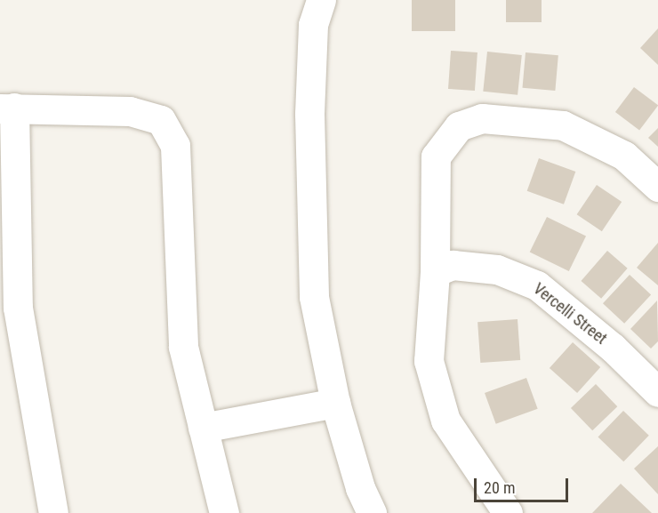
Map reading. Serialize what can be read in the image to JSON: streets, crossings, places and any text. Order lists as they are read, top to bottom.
{
  "streets": {
    "street": ["Vercelli Street"]
  },
  "scale_bar": "20 m"
}
